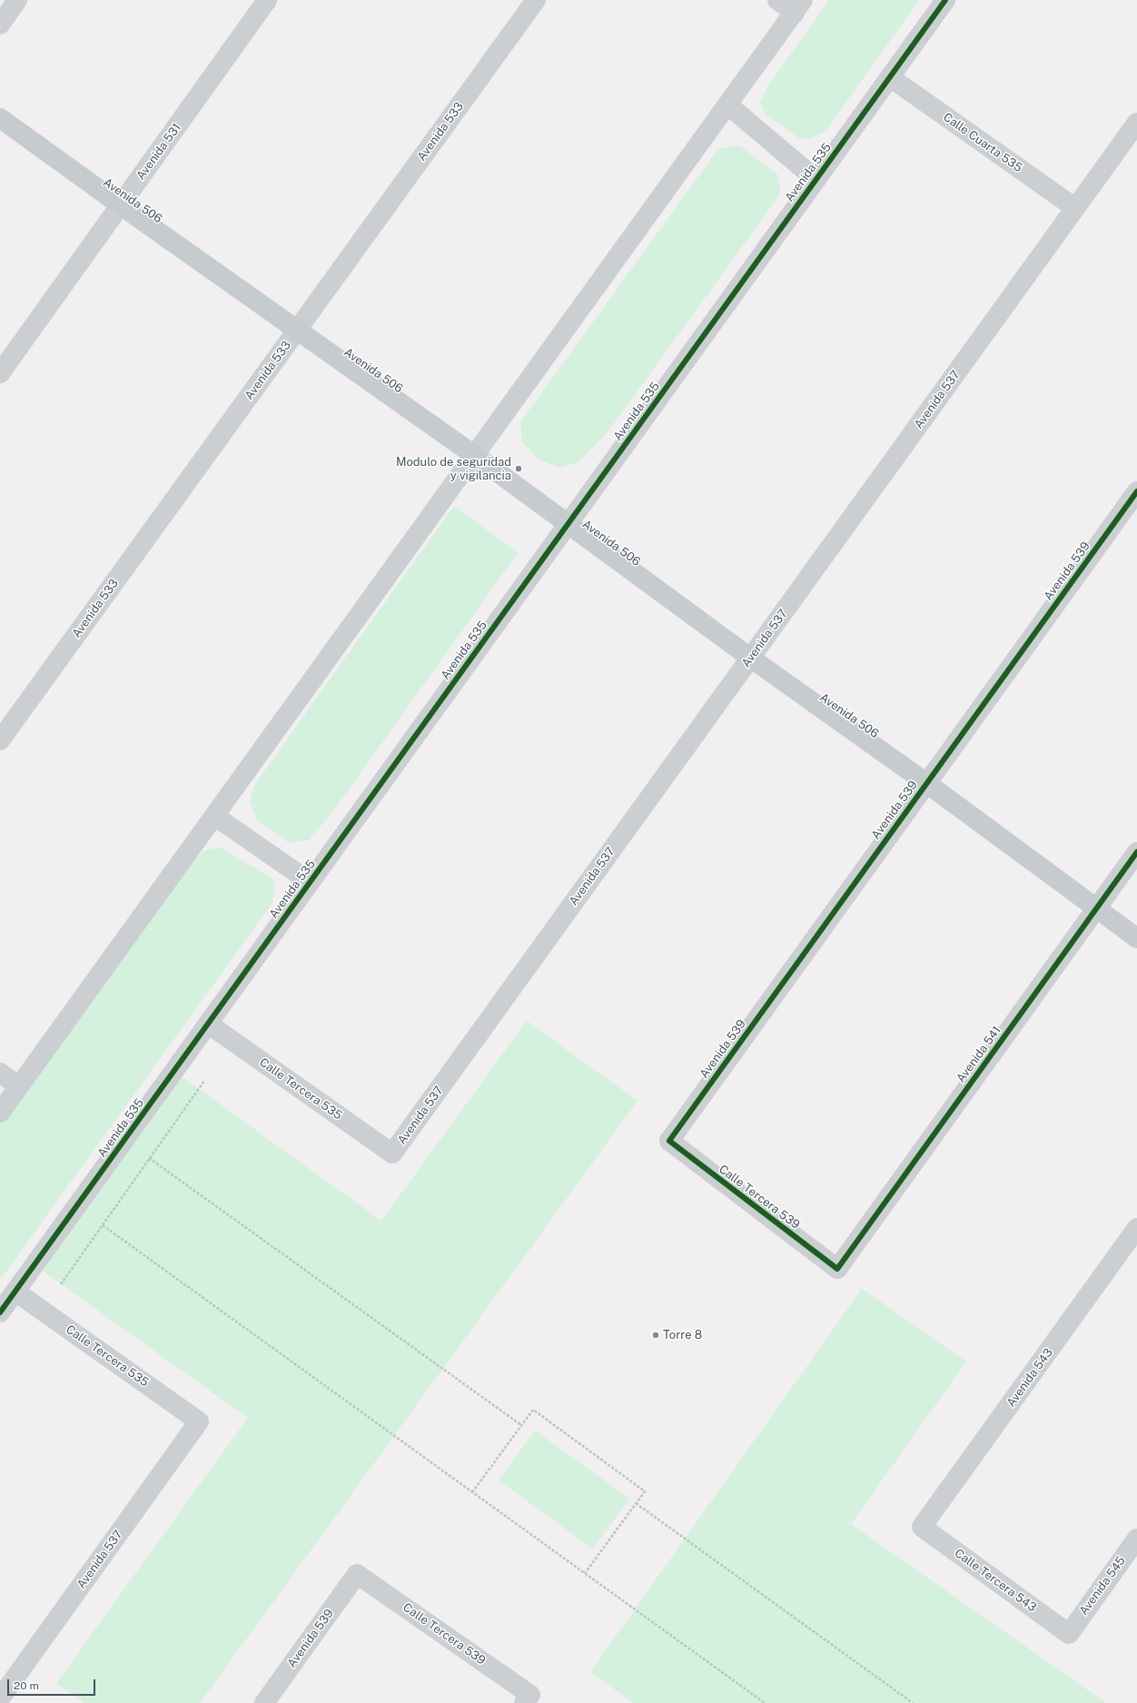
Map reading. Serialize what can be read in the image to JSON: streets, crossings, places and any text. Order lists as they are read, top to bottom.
{
  "streets": {
    "main road": ["Avenida 506"],
    "street": [
      "Avenida 533",
      "Calle Cuarta 535",
      "Avenida 531",
      "Avenida 535",
      "Avenida 537",
      "Avenida 539",
      "Avenida 541",
      "Calle Tercera 535",
      "Calle Tercera 539",
      "Avenida 543",
      "Calle Tercera 543",
      "Avenida 545"
    ]
  },
  "crossings": [
    ["Avenida 533", "Avenida 506"],
    ["Calle Cuarta 535", "Avenida 535"],
    ["Calle Cuarta 535", "Avenida 537"],
    ["Avenida 531", "Avenida 506"],
    ["Avenida 535", "Avenida 506"],
    ["Avenida 535", "Calle Tercera 535"],
    ["Avenida 506", "Avenida 537"],
    ["Avenida 506", "Avenida 539"],
    ["Avenida 506", "Avenida 541"],
    ["Avenida 537", "Calle Tercera 535"],
    ["Avenida 539", "Calle Tercera 539"],
    ["Avenida 541", "Calle Tercera 539"],
    ["Avenida 543", "Calle Tercera 543"],
    ["Calle Tercera 543", "Avenida 545"]
  ],
  "places": ["Modulo de seguridad y vigilancia", "Torre 8"],
  "scale_bar": "20 m"
}
